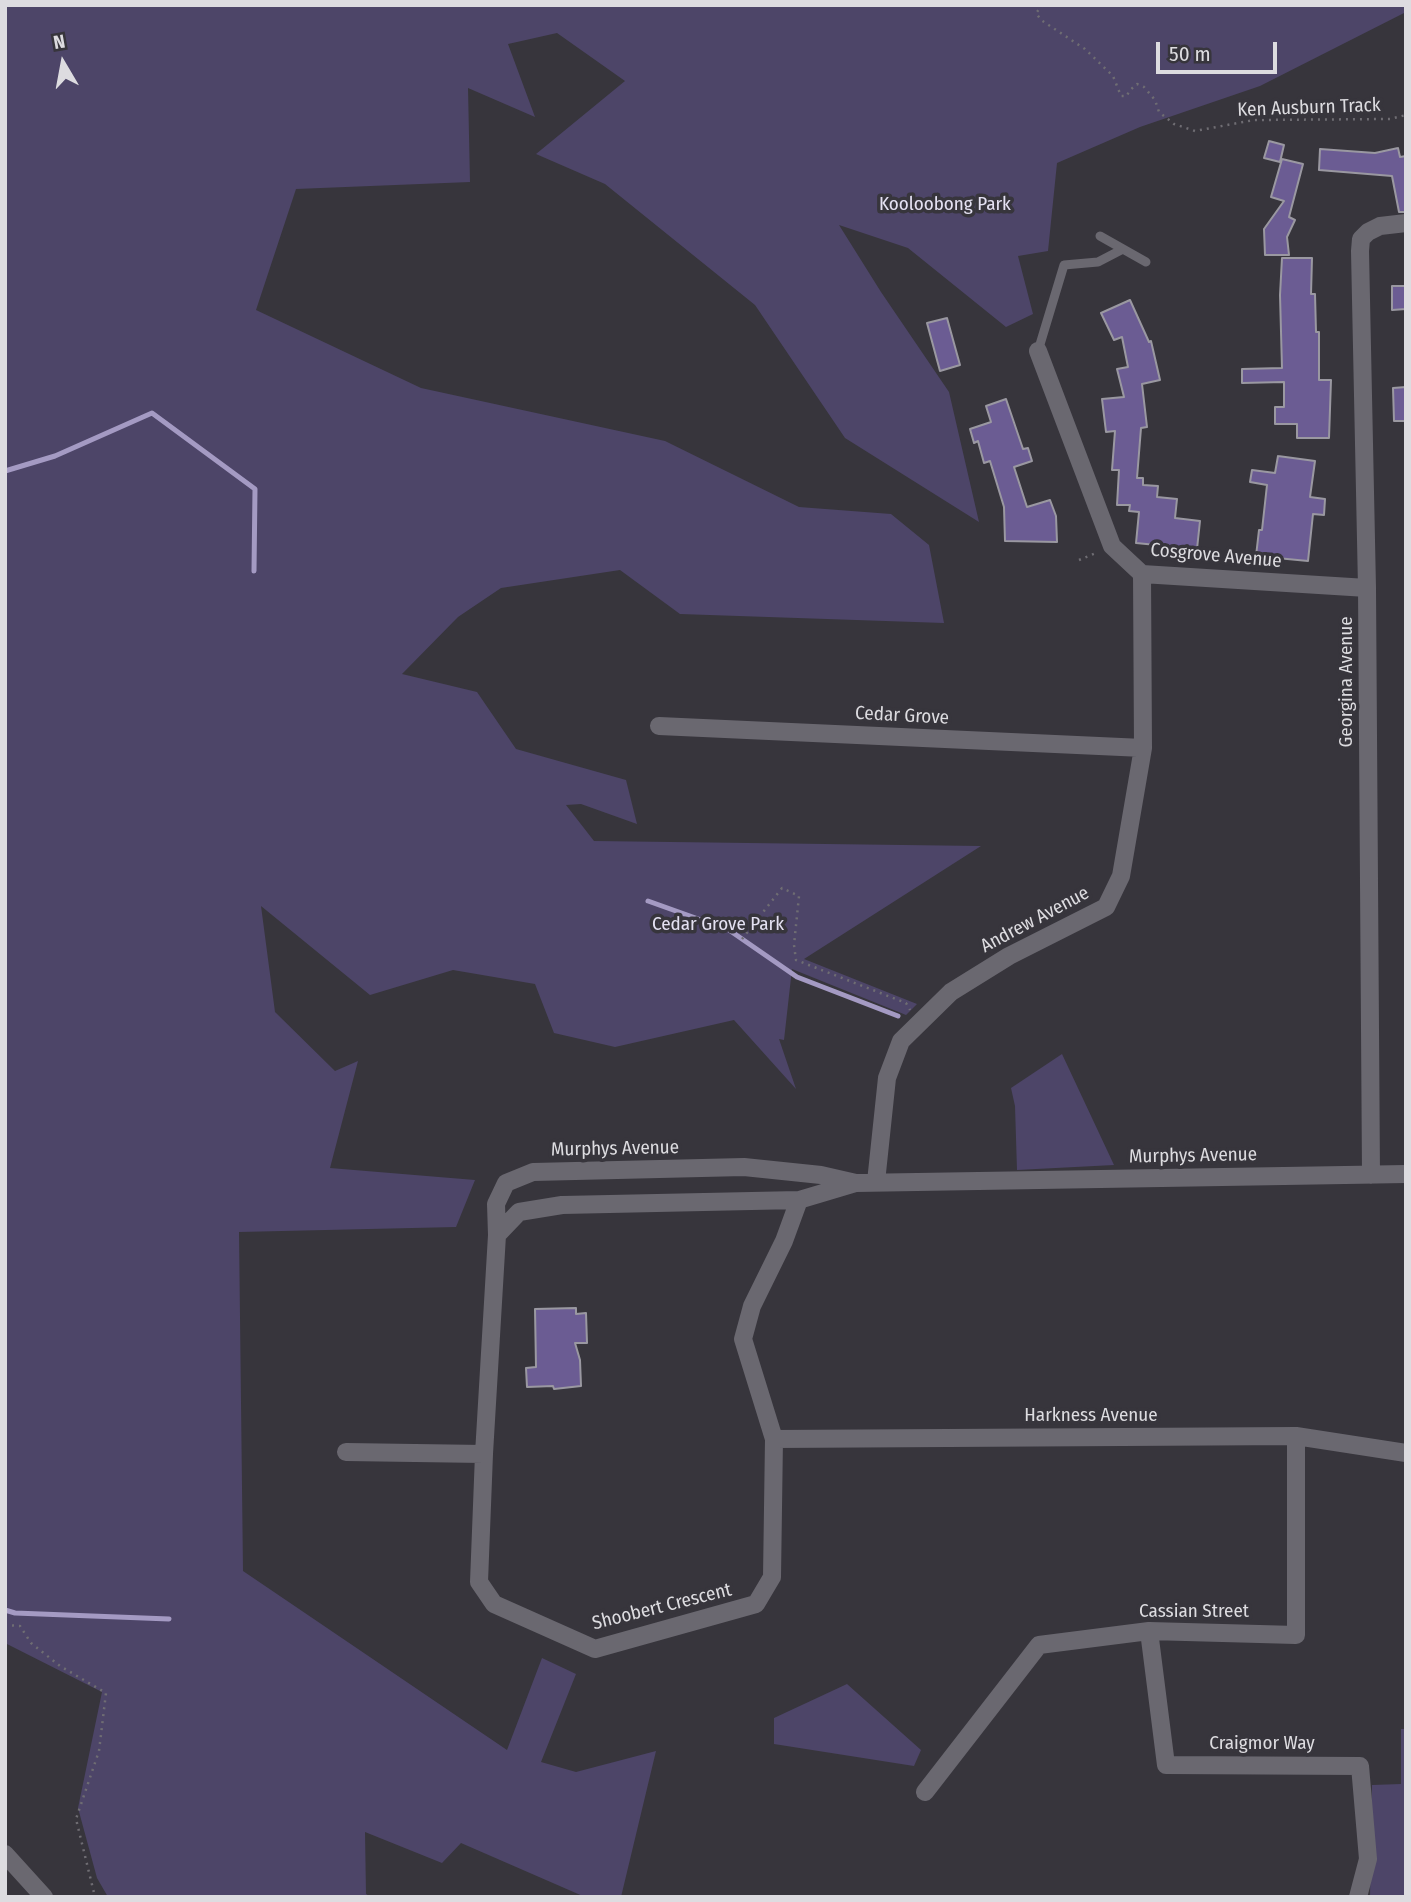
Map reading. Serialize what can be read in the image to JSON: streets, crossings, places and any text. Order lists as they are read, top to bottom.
{
  "streets": {
    "street": [
      "Cosgrove Avenue",
      "Georgina Avenue",
      "Cedar Grove",
      "Andrew Avenue",
      "Murphys Avenue",
      "Harkness Avenue",
      "Shoobert Crescent",
      "Cassian Street",
      "Craigmor Way"
    ],
    "path": ["Ken Ausburn Track"]
  },
  "crossings": [
    ["Cosgrove Avenue", "Georgina Avenue"],
    ["Cosgrove Avenue", "Andrew Avenue"],
    ["Georgina Avenue", "Murphys Avenue"],
    ["Cedar Grove", "Andrew Avenue"],
    ["Andrew Avenue", "Murphys Avenue"],
    ["Murphys Avenue", "Shoobert Crescent"],
    ["Harkness Avenue", "Shoobert Crescent"],
    ["Harkness Avenue", "Cassian Street"],
    ["Cassian Street", "Craigmor Way"]
  ],
  "parks": ["Kooloobong Park", "Cedar Grove Park"],
  "scale_bar": "50 m",
  "north": "top"
}
